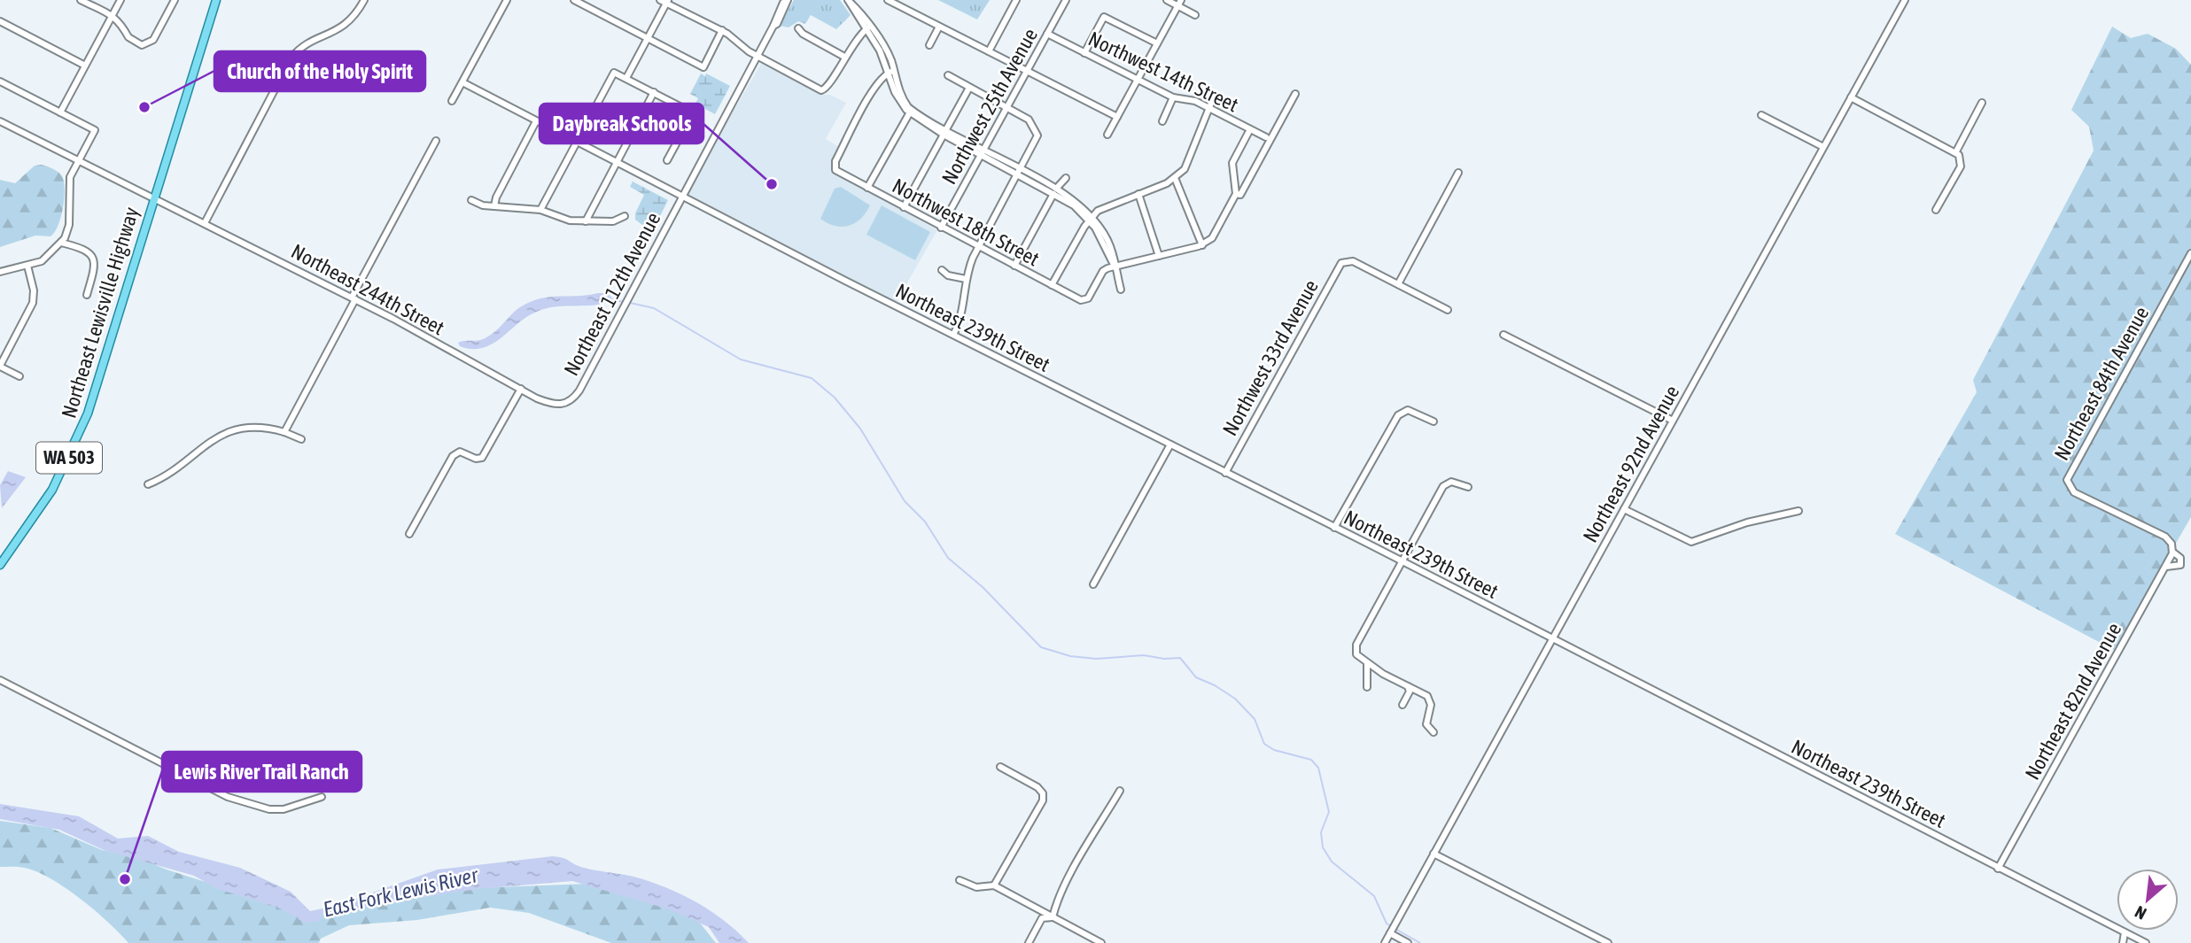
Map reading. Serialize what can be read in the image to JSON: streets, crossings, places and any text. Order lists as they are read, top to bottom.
{
  "streets": {
    "main road": ["Northeast Lewisville Highway", "WA 503"],
    "street": [
      "Northwest 14th Street",
      "Northwest 25th Avenue",
      "Northwest 18th Street",
      "Northeast 244th Street",
      "Northeast 112th Avenue",
      "Northeast 239th Street",
      "Northwest 33rd Avenue",
      "Northeast 84th Avenue",
      "Northeast 92nd Avenue",
      "Northeast 82nd Avenue"
    ]
  },
  "crossings": [
    ["Northwest 14th Street", "Northwest 25th Avenue"],
    ["Northwest 25th Avenue", "Northwest 18th Street"],
    ["Northeast 244th Street", "Northeast 112th Avenue"],
    ["Northeast 244th Street", "Northeast Lewisville Highway"],
    ["Northeast 244th Street", "WA 503"],
    ["Northeast 112th Avenue", "Northeast 239th Street"],
    ["Northeast Lewisville Highway", "WA 503"],
    ["Northeast 239th Street", "Northwest 33rd Avenue"],
    ["Northeast 239th Street", "Northeast 92nd Avenue"],
    ["Northeast 239th Street", "Northeast 82nd Avenue"],
    ["Northeast 84th Avenue", "Northeast 82nd Avenue"]
  ],
  "water": ["East Fork Lewis River"],
  "places": ["Church of the Holy Spirit", "Daybreak Schools", "Lewis River Trail Ranch"],
  "north": "bottom left"
}
